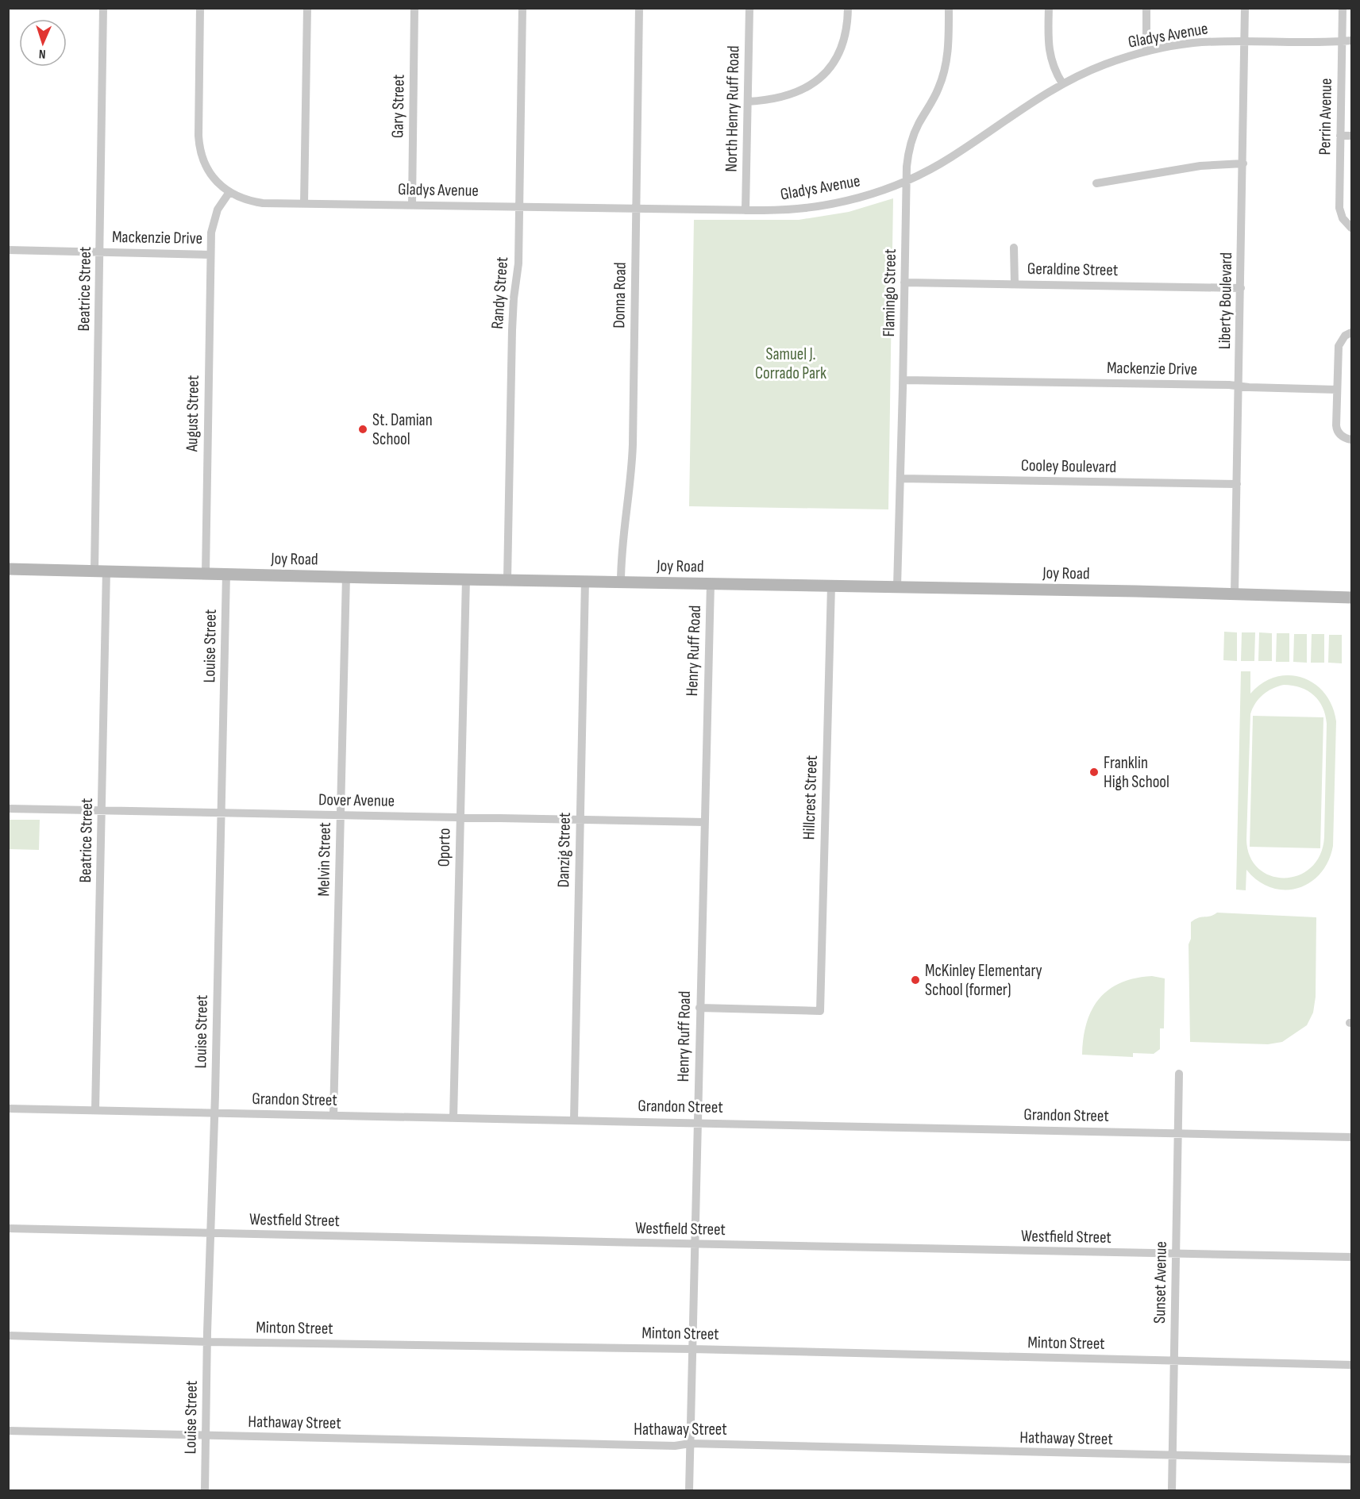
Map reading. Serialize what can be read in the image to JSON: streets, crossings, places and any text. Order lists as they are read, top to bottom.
{
  "streets": {
    "street": [
      "Gladys Avenue",
      "Gary Street",
      "North Henry Ruff Road",
      "Perrin Avenue",
      "Mackenzie Drive",
      "Geraldine Street",
      "Beatrice Street",
      "Randy Street",
      "Flamingo Street",
      "Donna Road",
      "Liberty Boulevard",
      "August Street",
      "Cooley Boulevard",
      "Joy Road",
      "Louise Street",
      "Henry Ruff Road",
      "Hillcrest Street",
      "Dover Avenue",
      "Oporto",
      "Danzig Street",
      "Melvin Street",
      "Grandon Street",
      "Westfield Street",
      "Sunset Avenue",
      "Minton Street",
      "Hathaway Street"
    ]
  },
  "crossings": [
    ["Gladys Avenue", "Gary Street"],
    ["Gladys Avenue", "North Henry Ruff Road"],
    ["Gladys Avenue", "Perrin Avenue"],
    ["Gladys Avenue", "Mackenzie Drive"],
    ["Gladys Avenue", "Randy Street"],
    ["Gladys Avenue", "Flamingo Street"],
    ["Gladys Avenue", "Donna Road"],
    ["Gladys Avenue", "Liberty Boulevard"],
    ["Mackenzie Drive", "Beatrice Street"],
    ["Mackenzie Drive", "Flamingo Street"],
    ["Mackenzie Drive", "Liberty Boulevard"],
    ["Mackenzie Drive", "August Street"],
    ["Geraldine Street", "Flamingo Street"],
    ["Geraldine Street", "Liberty Boulevard"],
    ["Beatrice Street", "Joy Road"],
    ["Beatrice Street", "Dover Avenue"],
    ["Beatrice Street", "Grandon Street"],
    ["Randy Street", "Joy Road"],
    ["Flamingo Street", "Cooley Boulevard"],
    ["Flamingo Street", "Joy Road"],
    ["Donna Road", "Joy Road"],
    ["Liberty Boulevard", "Cooley Boulevard"],
    ["Liberty Boulevard", "Joy Road"],
    ["August Street", "Joy Road"],
    ["Joy Road", "Louise Street"],
    ["Joy Road", "Henry Ruff Road"],
    ["Joy Road", "Hillcrest Street"],
    ["Joy Road", "Oporto"],
    ["Joy Road", "Danzig Street"],
    ["Joy Road", "Melvin Street"],
    ["Louise Street", "Dover Avenue"],
    ["Louise Street", "Grandon Street"],
    ["Louise Street", "Westfield Street"],
    ["Louise Street", "Minton Street"],
    ["Louise Street", "Hathaway Street"],
    ["Henry Ruff Road", "Hillcrest Street"],
    ["Henry Ruff Road", "Dover Avenue"],
    ["Henry Ruff Road", "Grandon Street"],
    ["Henry Ruff Road", "Westfield Street"],
    ["Henry Ruff Road", "Minton Street"],
    ["Henry Ruff Road", "Hathaway Street"],
    ["Dover Avenue", "Oporto"],
    ["Dover Avenue", "Danzig Street"],
    ["Dover Avenue", "Melvin Street"],
    ["Oporto", "Grandon Street"],
    ["Danzig Street", "Grandon Street"],
    ["Melvin Street", "Grandon Street"],
    ["Grandon Street", "Sunset Avenue"],
    ["Westfield Street", "Sunset Avenue"],
    ["Sunset Avenue", "Minton Street"],
    ["Sunset Avenue", "Hathaway Street"]
  ],
  "parks": ["Samuel J. Corrado Park"],
  "places": ["St. Damian School", "Franklin High School", "McKinley Elementary School (former)"],
  "north": "bottom"
}
